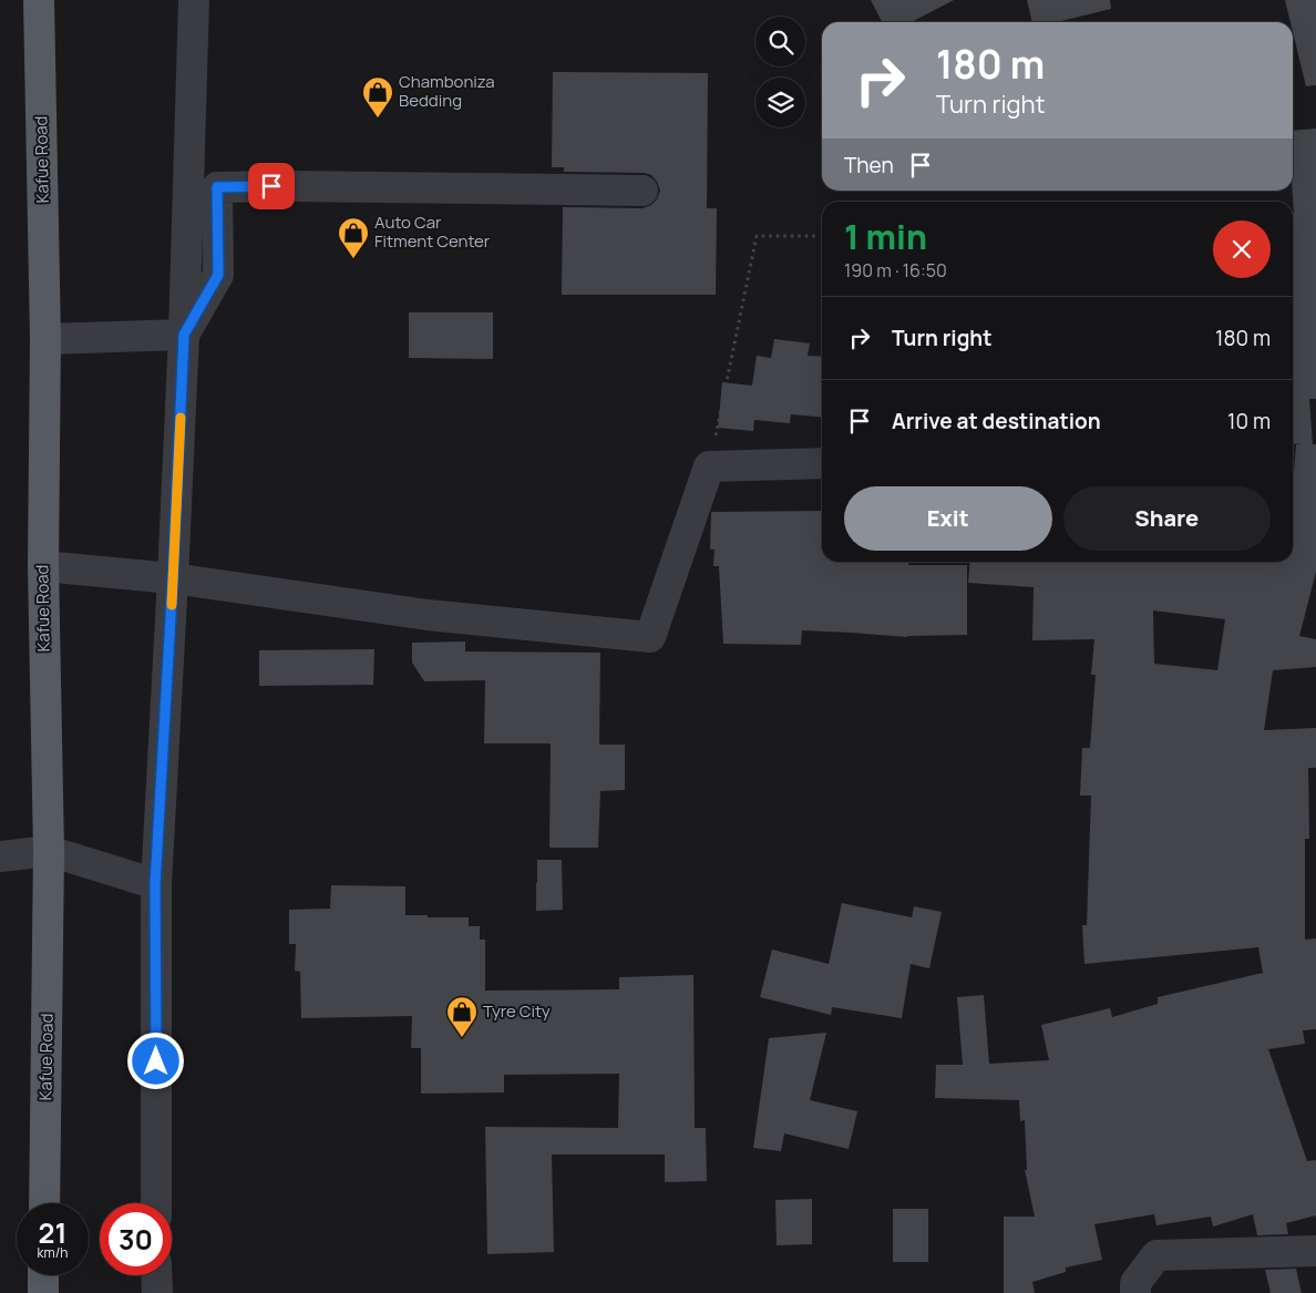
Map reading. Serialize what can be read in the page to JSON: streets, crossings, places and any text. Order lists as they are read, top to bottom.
{
  "streets": {
    "main road": ["Kafue Road"]
  },
  "places": {
    "shop": ["Chamboniza Bedding", "Auto Car Fitment Center", "Tyre City"]
  },
  "page": {
    "turn": ["180 m", "Turn right"],
    "then": "Then",
    "heading": ["1 min", "190 m · 16:50"],
    "list": [
      {
        "name": "Turn right",
        "value": "180 m"
      },
      {
        "name": "Arrive at destination",
        "value": "10 m"
      }
    ],
    "buttons": ["Exit", "Share"],
    "speed": "21 km/h",
    "limit": "30"
  }
}
